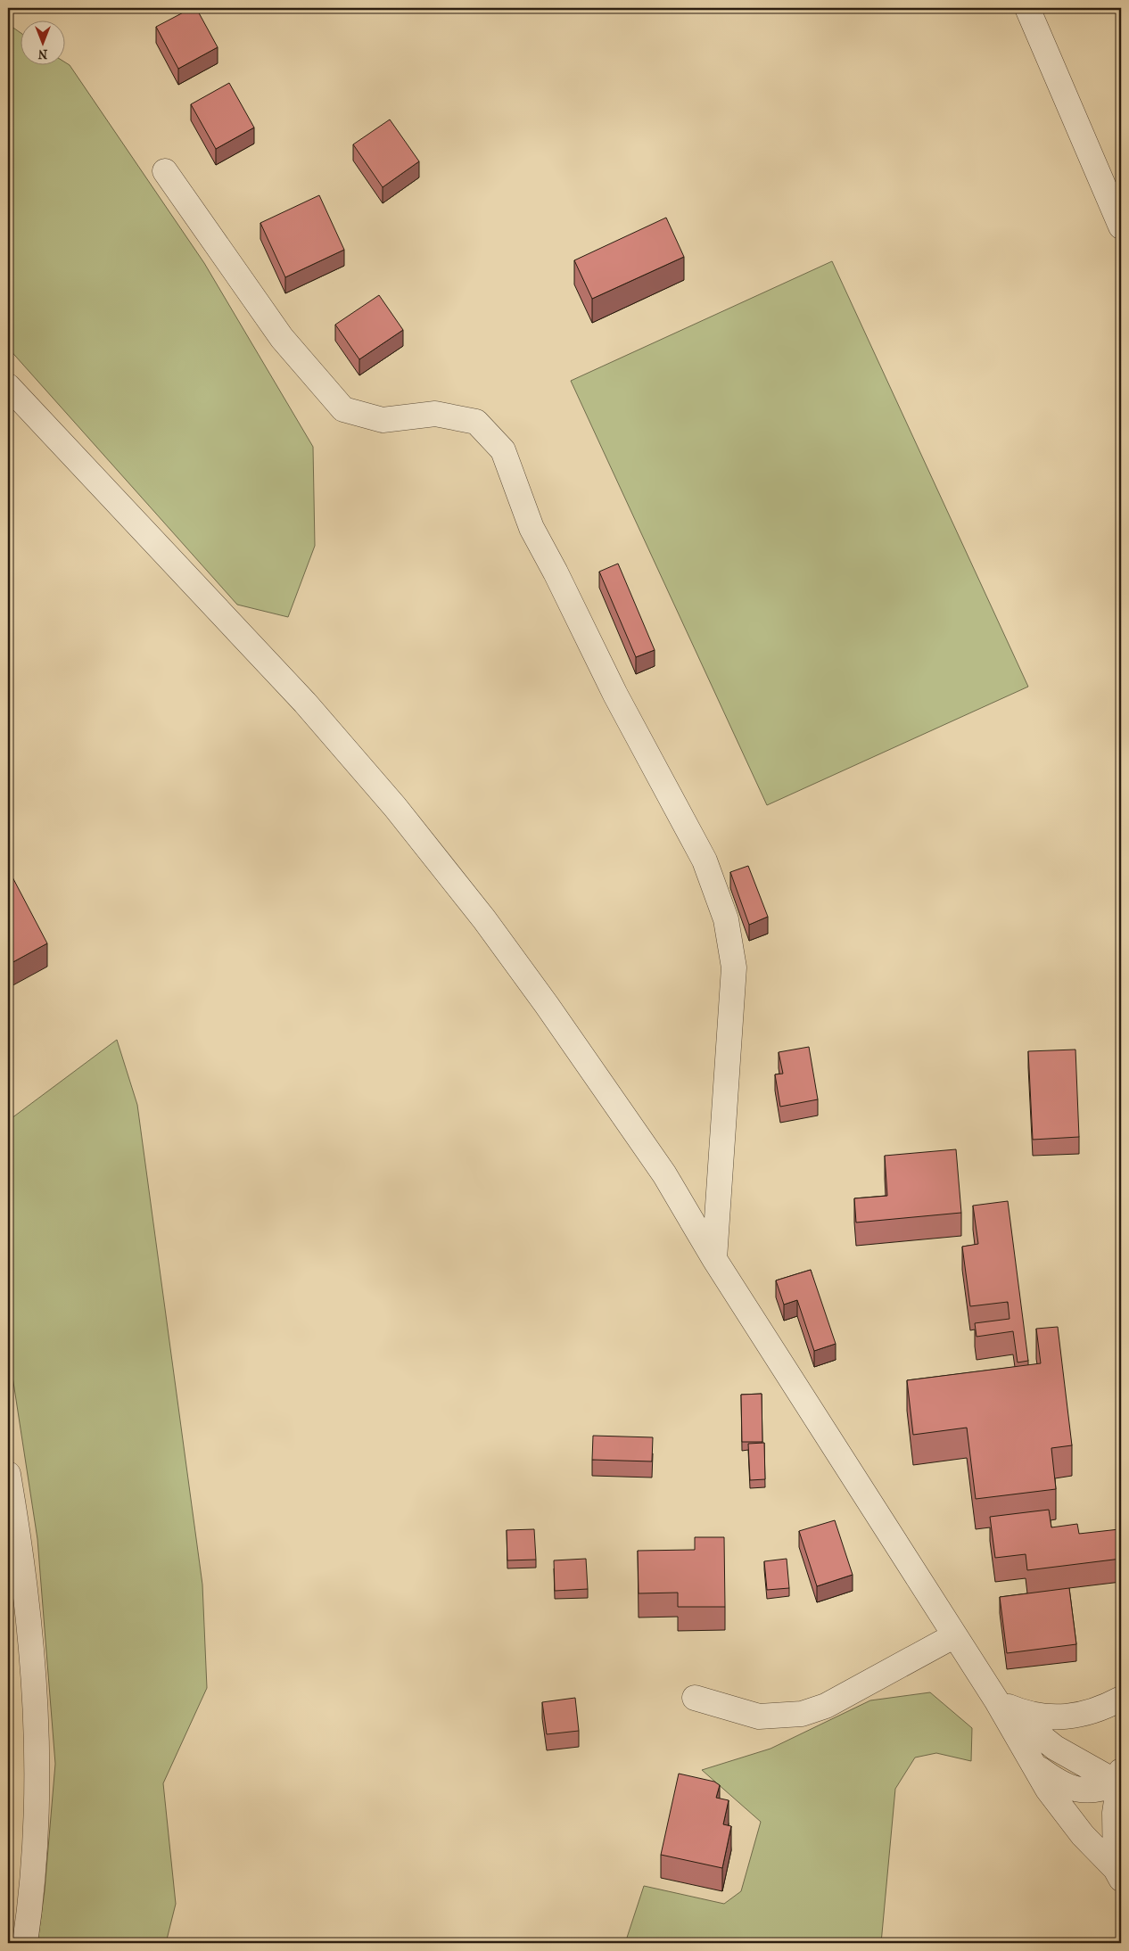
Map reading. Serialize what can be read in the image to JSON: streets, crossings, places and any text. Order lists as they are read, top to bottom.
{
  "north": "bottom"
}
